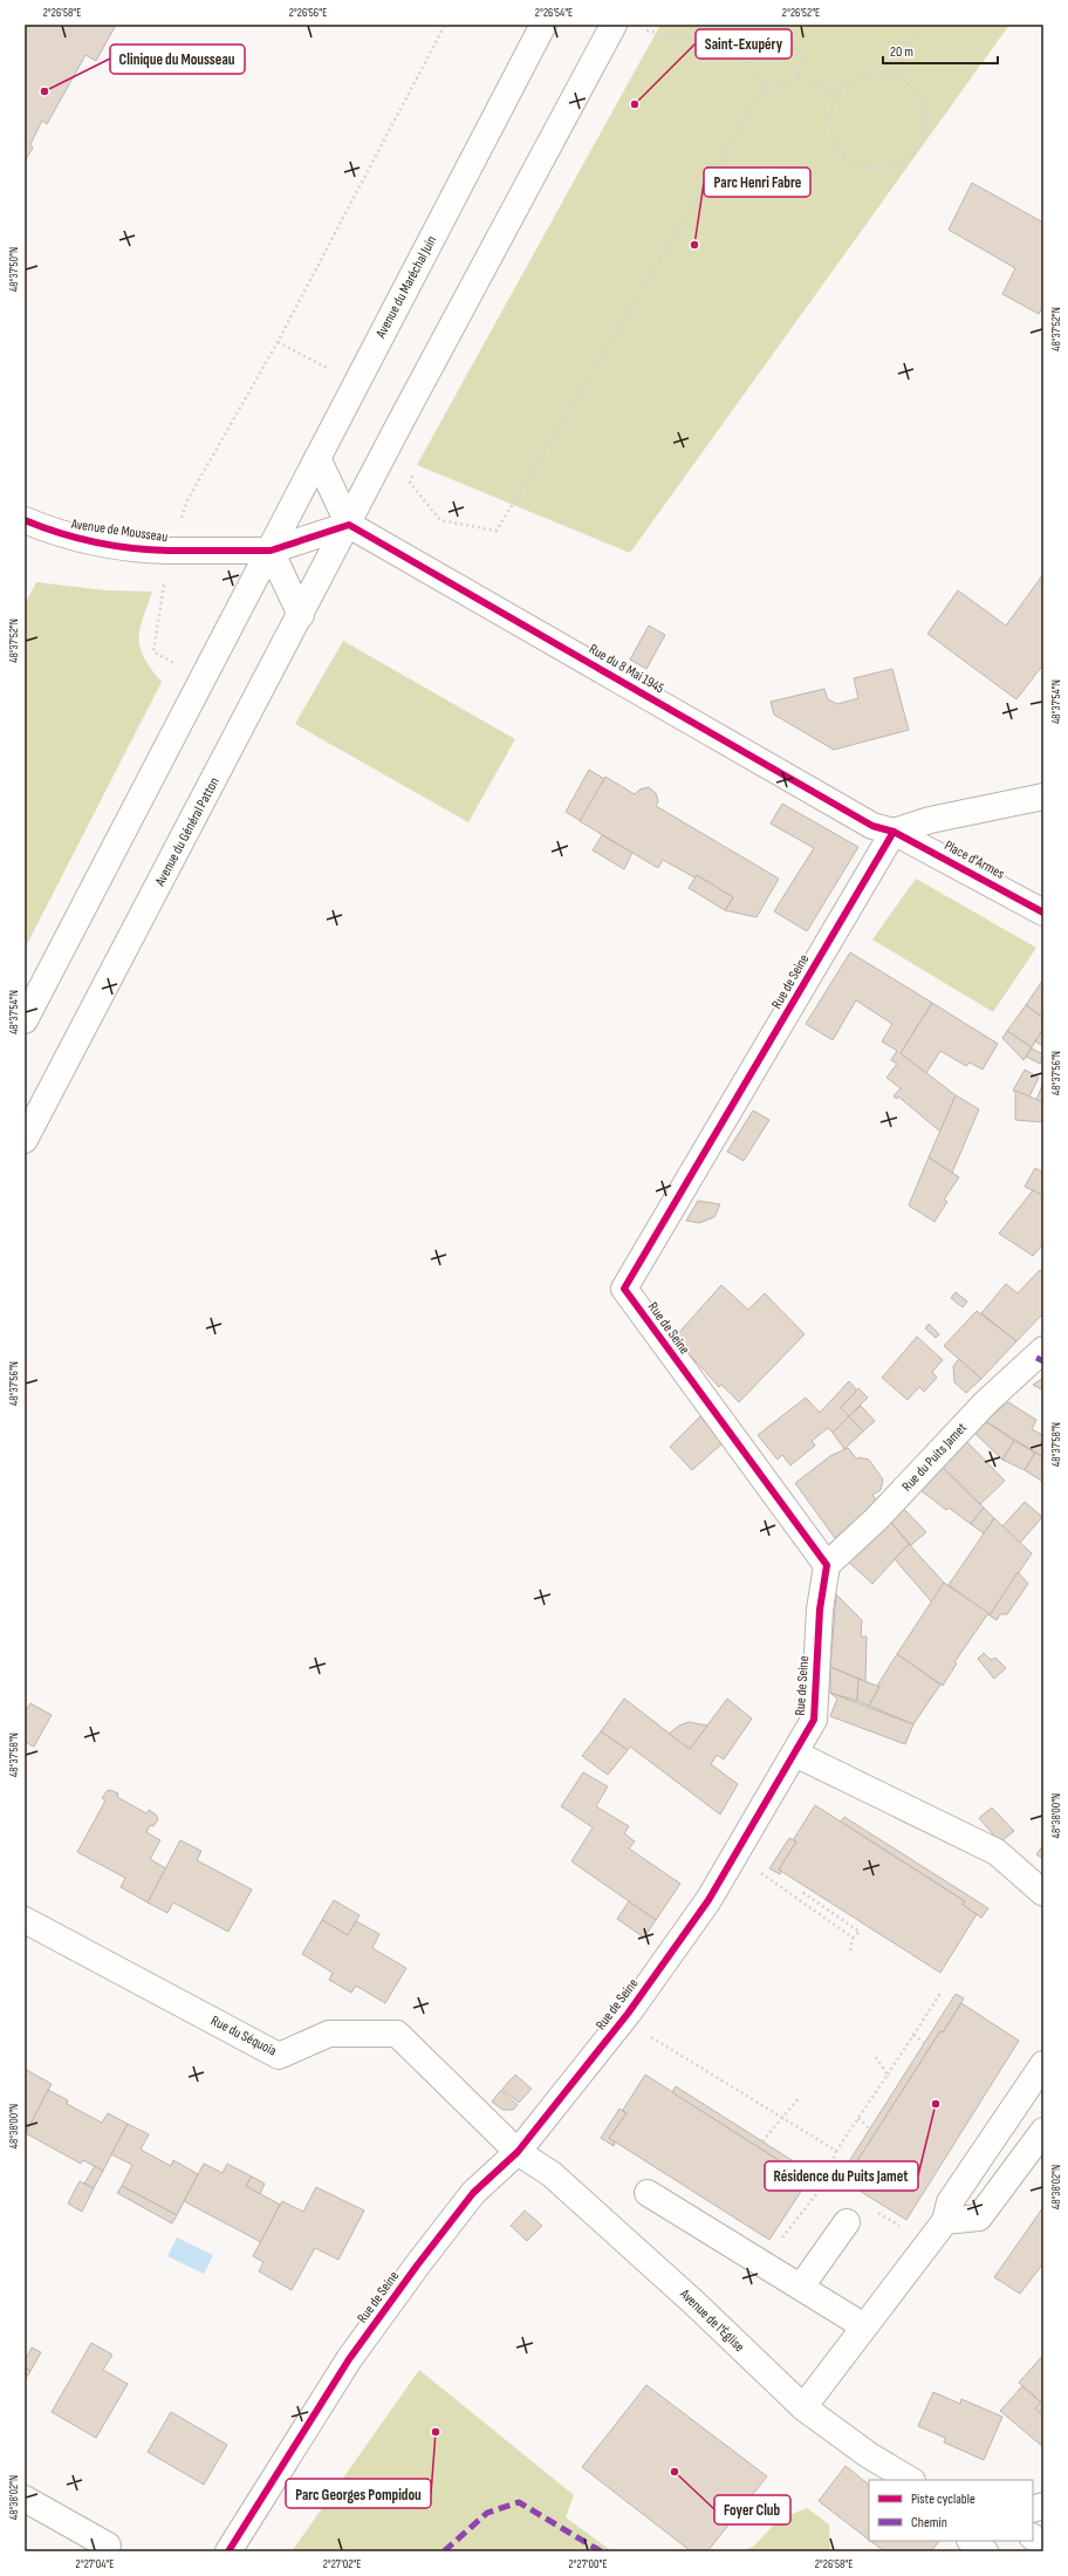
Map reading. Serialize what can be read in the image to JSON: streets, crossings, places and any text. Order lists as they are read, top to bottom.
{
  "streets": {
    "street": [
      "Avenue du Maréchal Juin",
      "Avenue de Mousseau",
      "Rue du 8 Mai 1945",
      "Avenue du Général Patton",
      "Place d'Armes",
      "Rue de Seine",
      "Rue du Puits Jamet",
      "Rue du Séquoia",
      "Avenue de l'Église"
    ]
  },
  "crossings": [
    ["Avenue du Maréchal Juin", "Avenue de Mousseau"],
    ["Avenue de Mousseau", "Rue du 8 Mai 1945"],
    ["Avenue de Mousseau", "Avenue du Général Patton"],
    ["Rue du 8 Mai 1945", "Avenue du Général Patton"],
    ["Rue du 8 Mai 1945", "Place d'Armes"],
    ["Rue du 8 Mai 1945", "Rue de Seine"],
    ["Place d'Armes", "Rue de Seine"],
    ["Rue de Seine", "Rue du Puits Jamet"],
    ["Rue de Seine", "Rue du Séquoia"],
    ["Rue de Seine", "Avenue de l'Église"],
    ["Rue du Séquoia", "Avenue de l'Église"]
  ],
  "places": [
    "Clinique du Mousseau",
    "Saint-Exupéry",
    "Parc Henri Fabre",
    "Résidence du Puits Jamet",
    "Parc Georges Pompidou",
    "Foyer Club"
  ],
  "legend": ["Piste cyclable", "Chemin"],
  "scale_bar": "20 m",
  "coordinates": [
    "2°26'58\"E",
    "2°26'56\"E",
    "2°26'54\"E",
    "2°26'52\"E",
    "48°37'50\"N",
    "48°37'52\"N",
    "48°37'54\"N",
    "48°37'56\"N",
    "48°37'58\"N",
    "48°38'00\"N",
    "48°38'02\"N",
    "2°27'04\"E",
    "2°27'02\"E",
    "2°27'00\"E"
  ]
}
